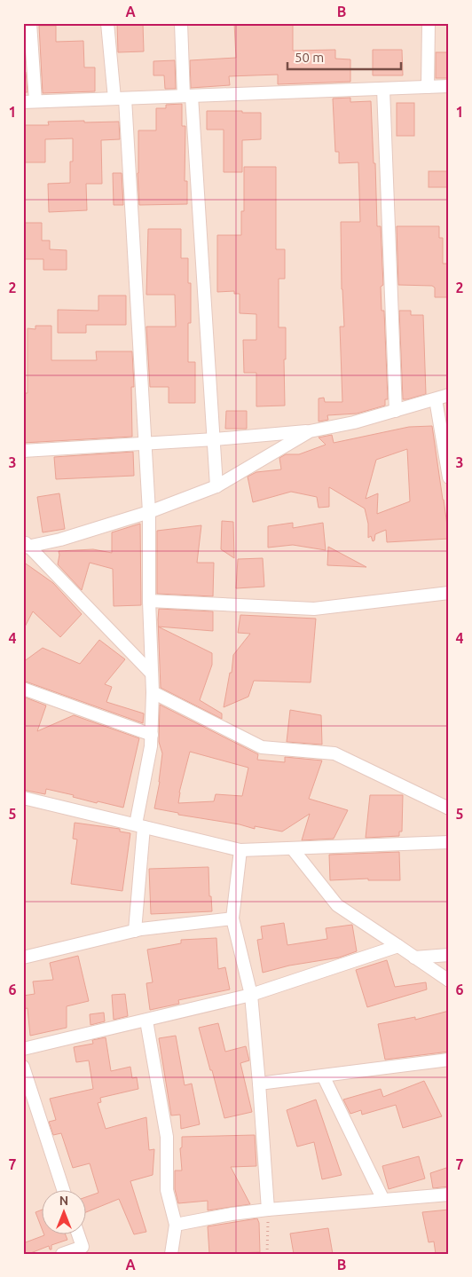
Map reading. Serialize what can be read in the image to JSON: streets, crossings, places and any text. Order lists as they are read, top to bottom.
{
  "scale_bar": "50 m",
  "north": "top",
  "grid": {
    "columns": ["A", "B"],
    "rows": [
      "1",
      "2",
      "3",
      "4",
      "5",
      "6",
      "7"
    ]
  }
}
